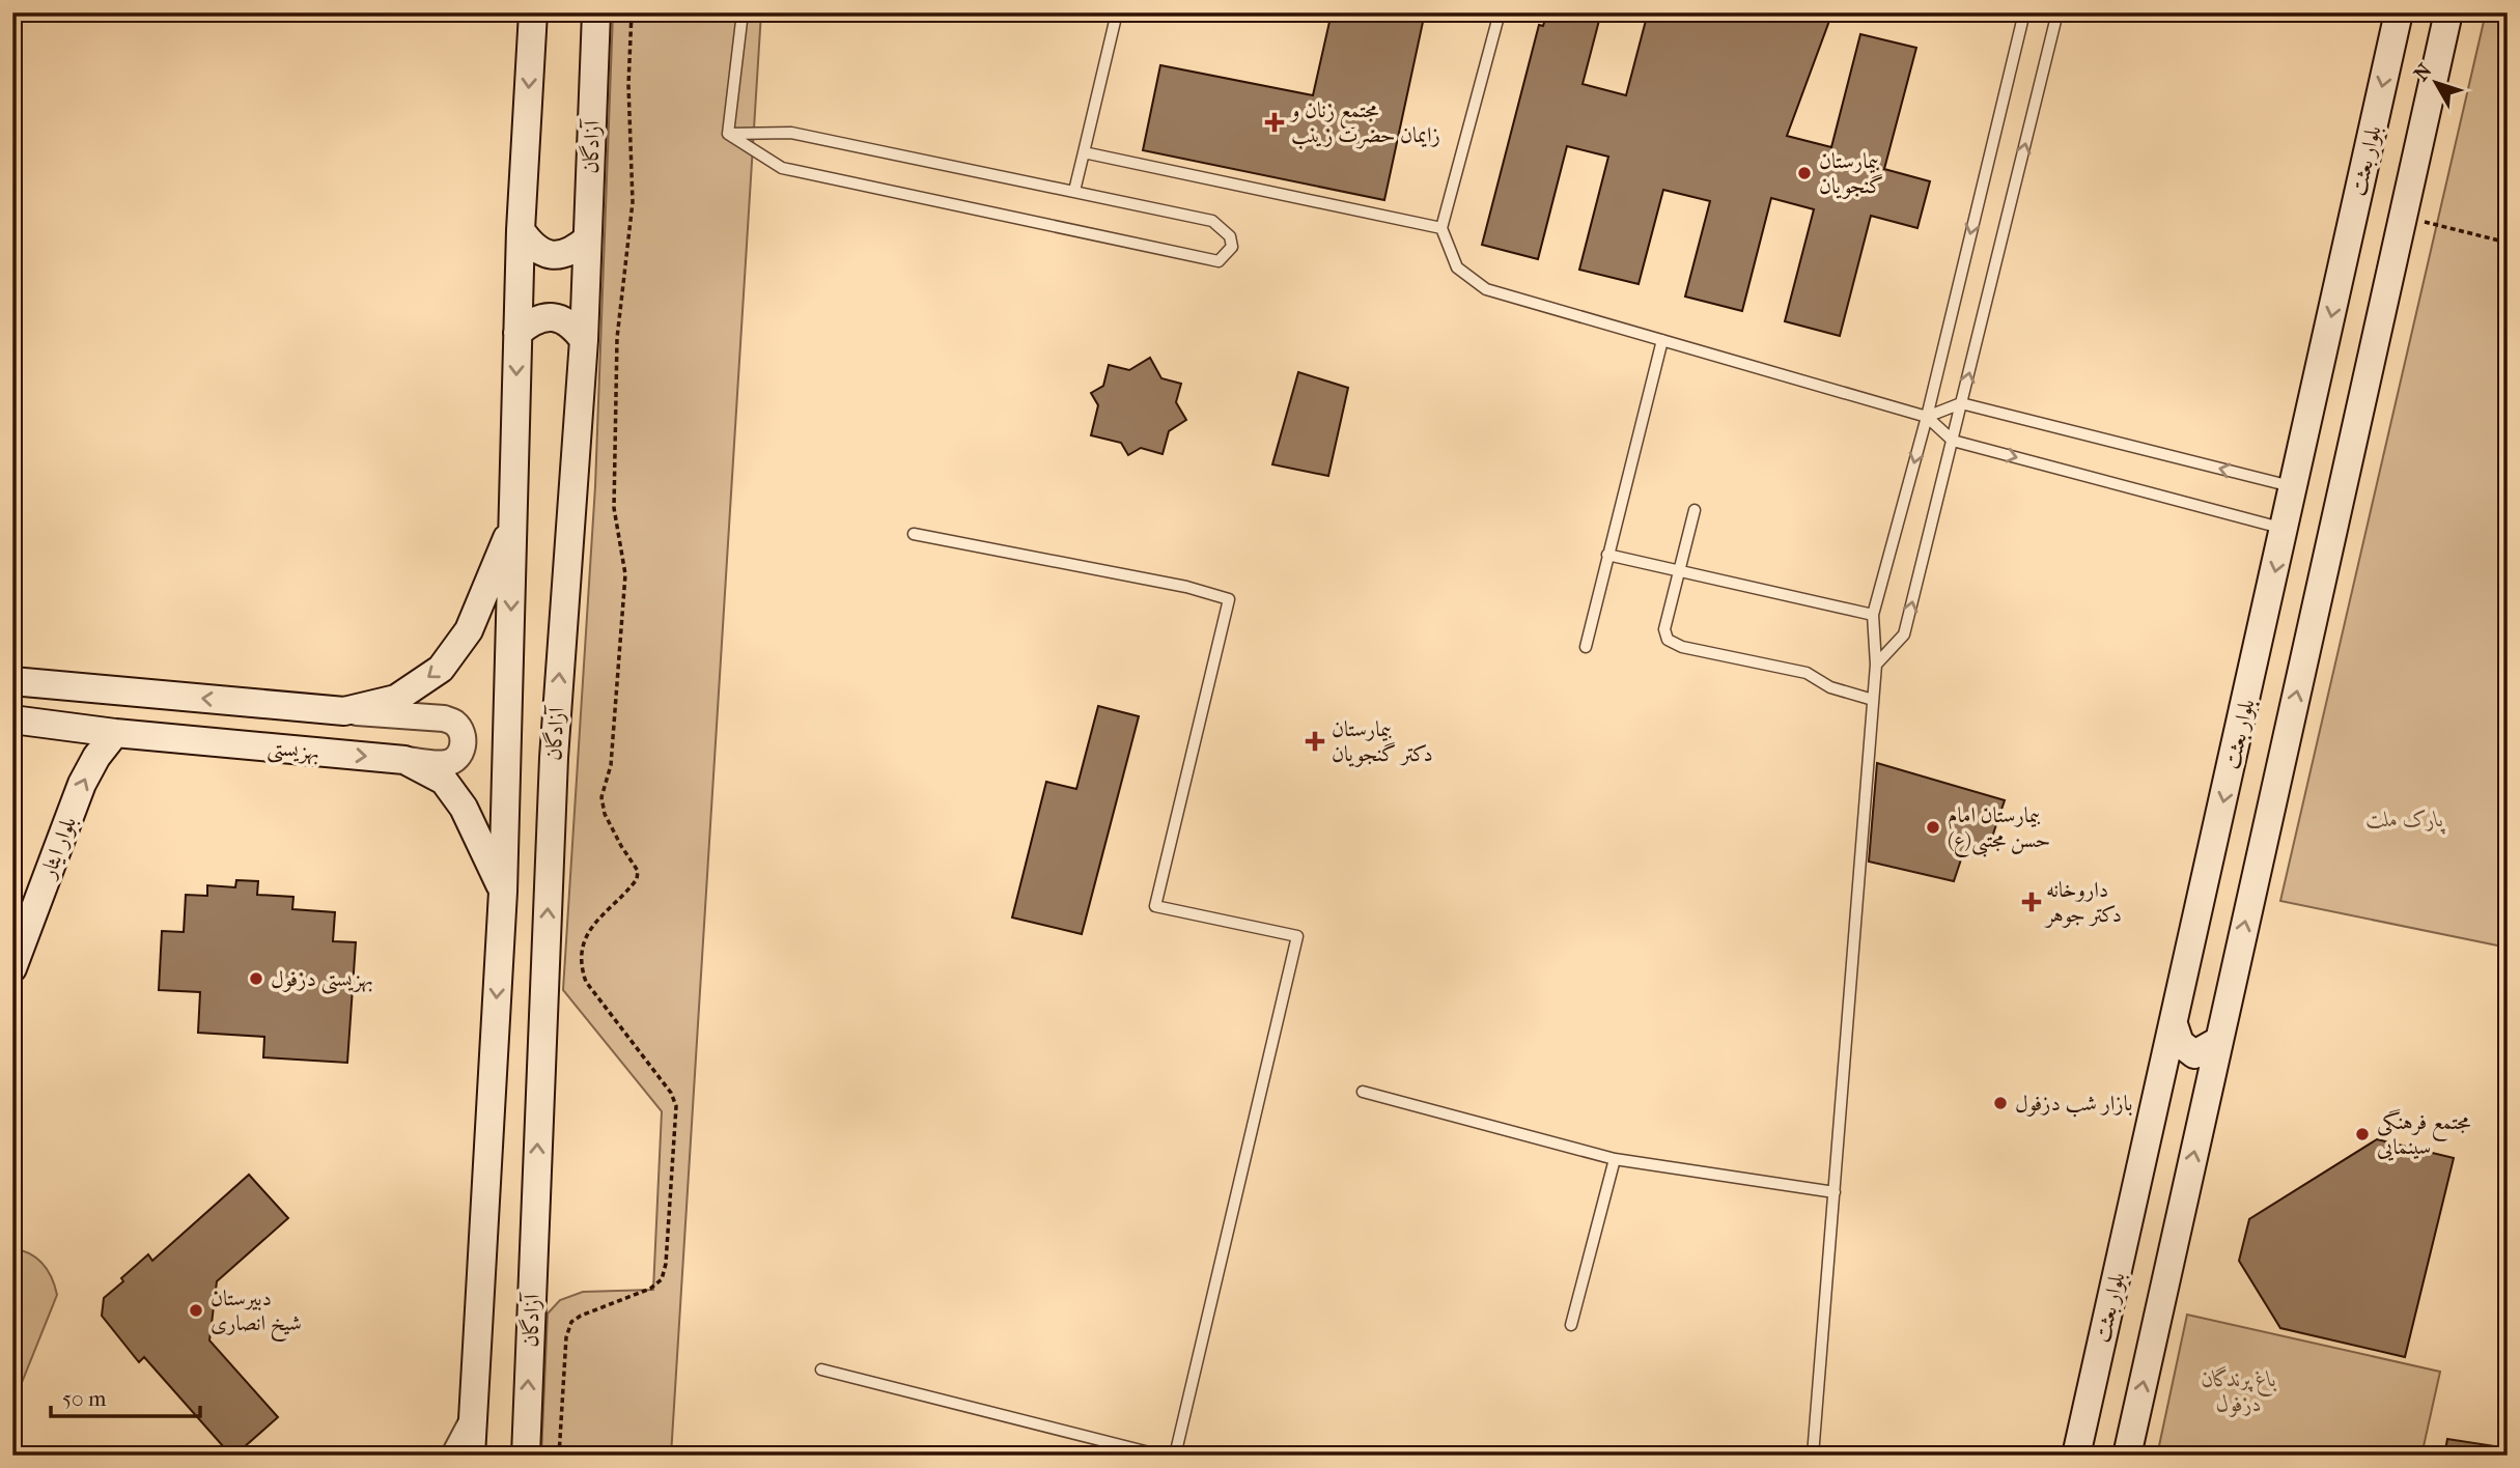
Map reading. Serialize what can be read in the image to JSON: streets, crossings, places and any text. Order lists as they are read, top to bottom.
{
  "streets": {
    "main road": [
      "آزادگان",
      "بلوار بعثت",
      "بهزیستی",
      "بلوار ایثار"
    ]
  },
  "crossings": [
    ["بهزیستی", "بلوار ایثار"]
  ],
  "one_way": ["بلوار ایثار"],
  "parks": ["پارک ملت", "باغ پرندگان دزفول"],
  "places": {
    "health": ["مجتمع زنان و زایمان حضرت زینب", "بیمارستان دکتر گنجویان", "داروخانه دکتر جوهر"],
    "other": [
      "بیمارستان گنجویان",
      "بیمارستان امام حسن مجتبی(ع)",
      "بهزیستی دزفول",
      "بازار شب دزفول",
      "مجتمع فرهنگی سینمایی",
      "دبیرستان شیخ انصاری"
    ]
  },
  "scale_bar": "50 m",
  "north": "top left"
}
